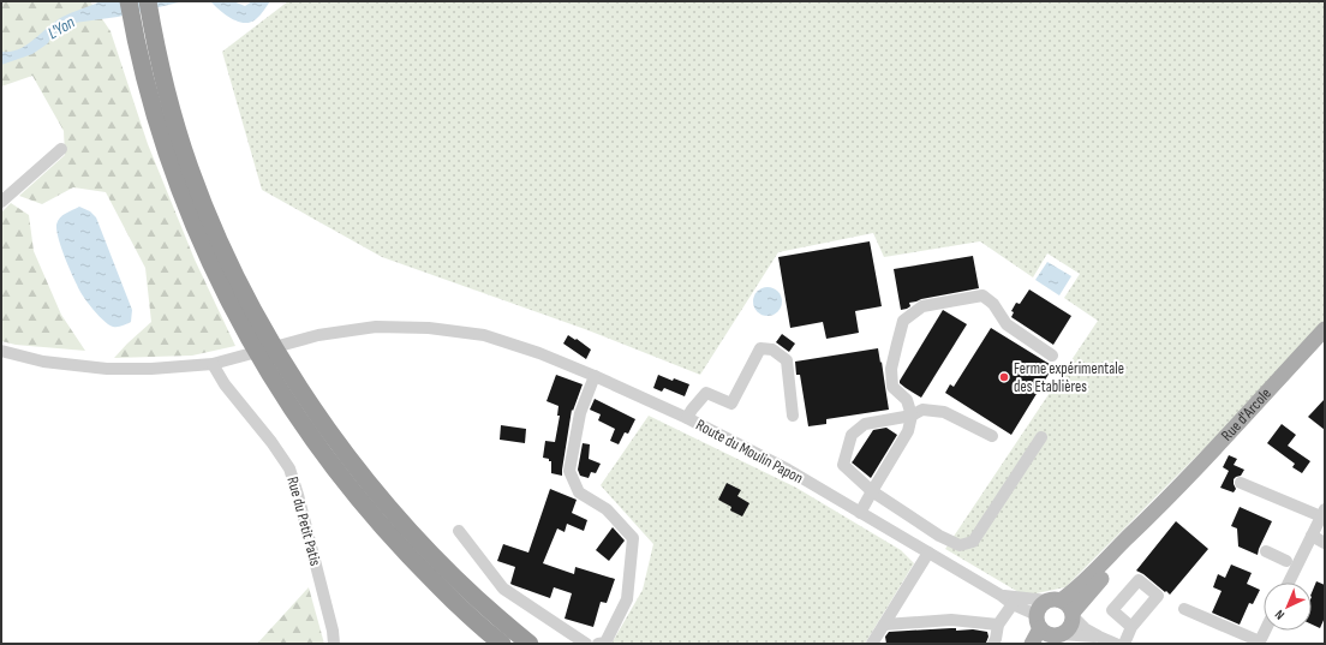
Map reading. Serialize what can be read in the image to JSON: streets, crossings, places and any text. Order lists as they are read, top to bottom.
{
  "streets": {
    "main road": ["Rue d'Arcole"],
    "street": ["Route du Moulin Papon", "Rue du Petit Patis"]
  },
  "crossings": [
    ["Rue d'Arcole", "Route du Moulin Papon"],
    ["Route du Moulin Papon", "Rue du Petit Patis"]
  ],
  "water": ["L'Yon"],
  "places": ["Ferme expérimentale des Etablières"],
  "north": "bottom left"
}
